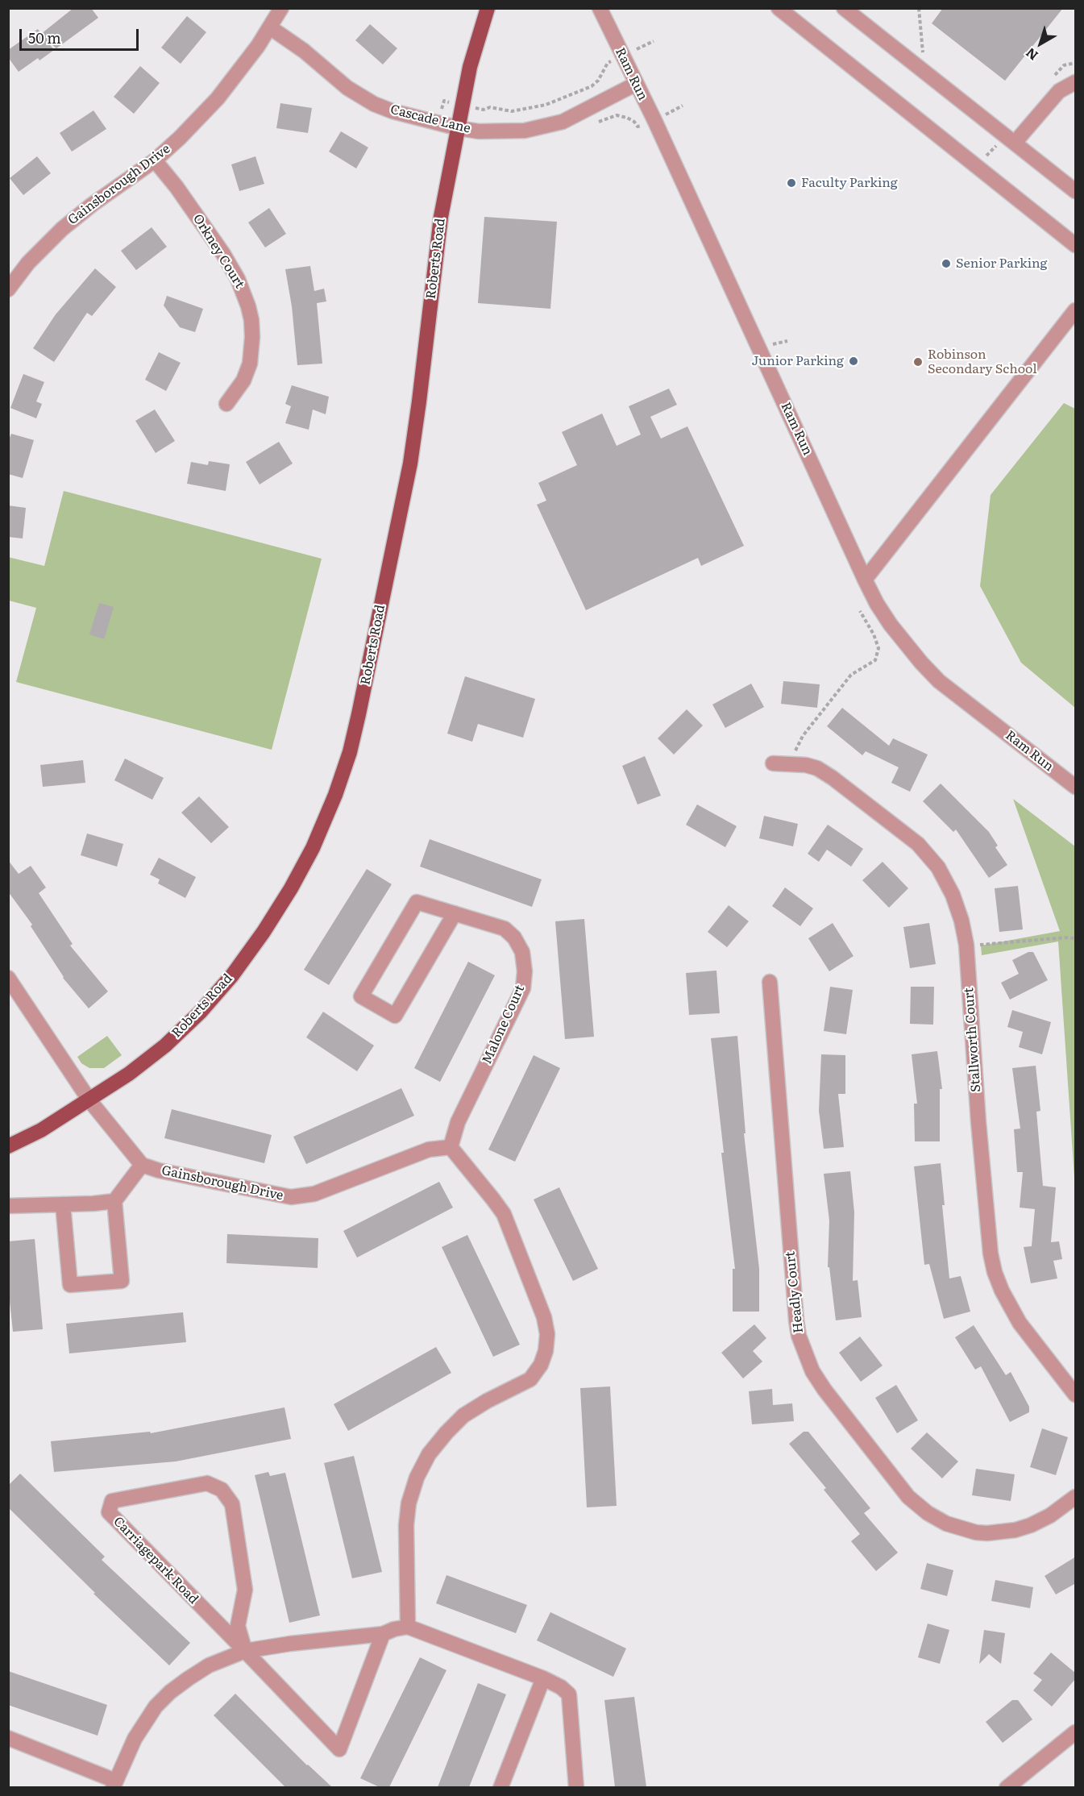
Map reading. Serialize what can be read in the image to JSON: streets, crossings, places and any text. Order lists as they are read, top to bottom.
{
  "streets": {
    "main road": ["Roberts Road"],
    "street": [
      "Ram Run",
      "Cascade Lane",
      "Gainsborough Drive",
      "Orkney Court",
      "Malone Court",
      "Stallworth Court",
      "Headly Court",
      "Carriagepark Road"
    ]
  },
  "crossings": [
    ["Ram Run", "Cascade Lane"],
    ["Cascade Lane", "Gainsborough Drive"],
    ["Cascade Lane", "Roberts Road"],
    ["Gainsborough Drive", "Orkney Court"],
    ["Gainsborough Drive", "Malone Court"]
  ],
  "places": [
    "Faculty Parking",
    "Senior Parking",
    "Junior Parking",
    "Robinson Secondary School"
  ],
  "scale_bar": "50 m",
  "north": "bottom left"
}
